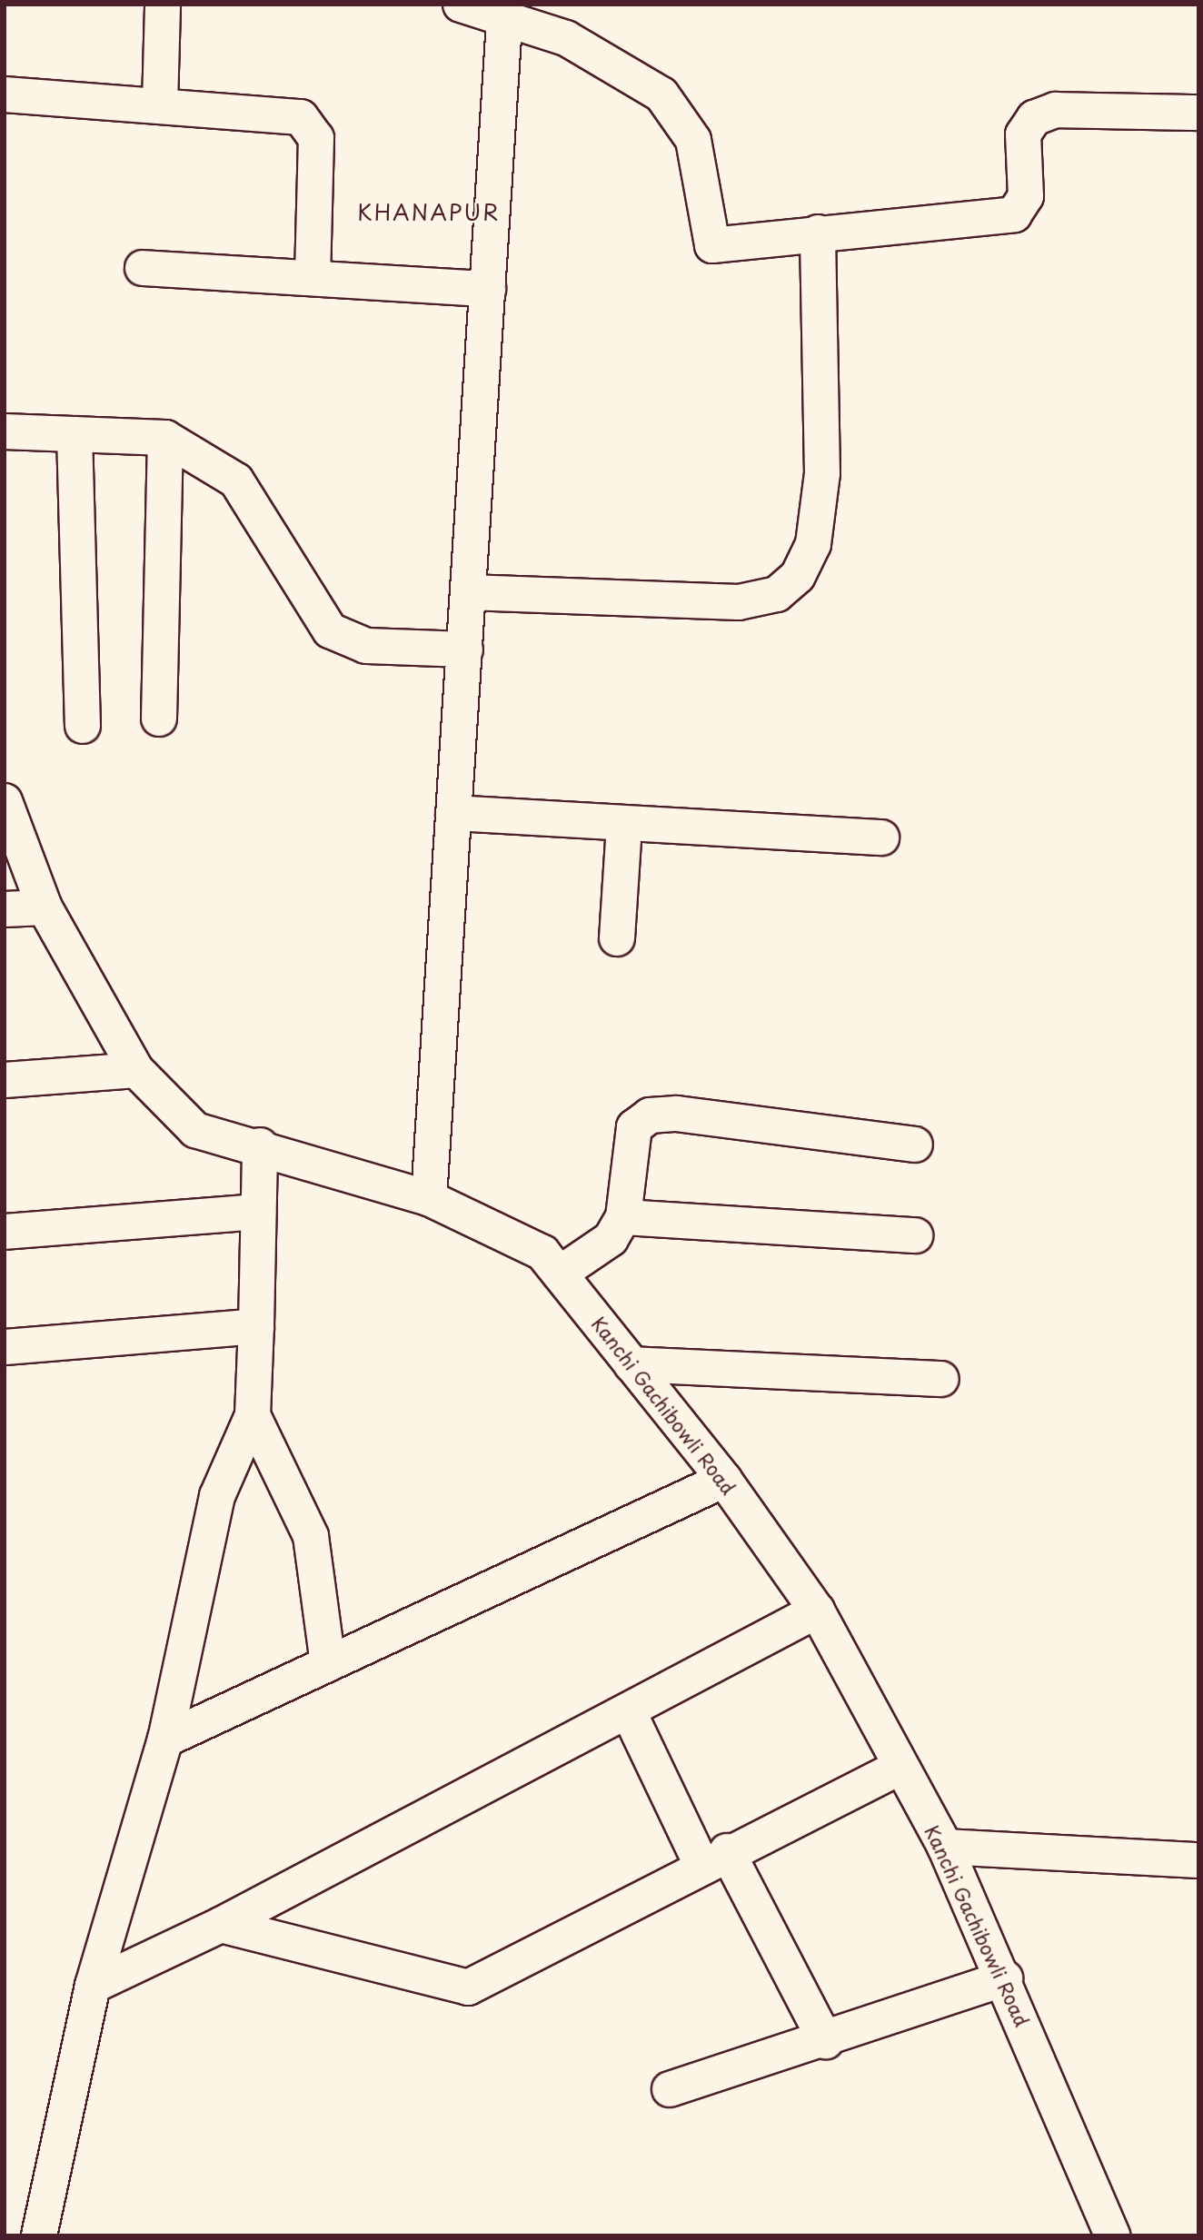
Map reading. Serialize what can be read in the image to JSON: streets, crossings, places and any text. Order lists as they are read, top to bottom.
{
  "streets": {
    "street": ["Kanchi Gachibowli Road"]
  },
  "districts": ["KHANAPUR"]
}
